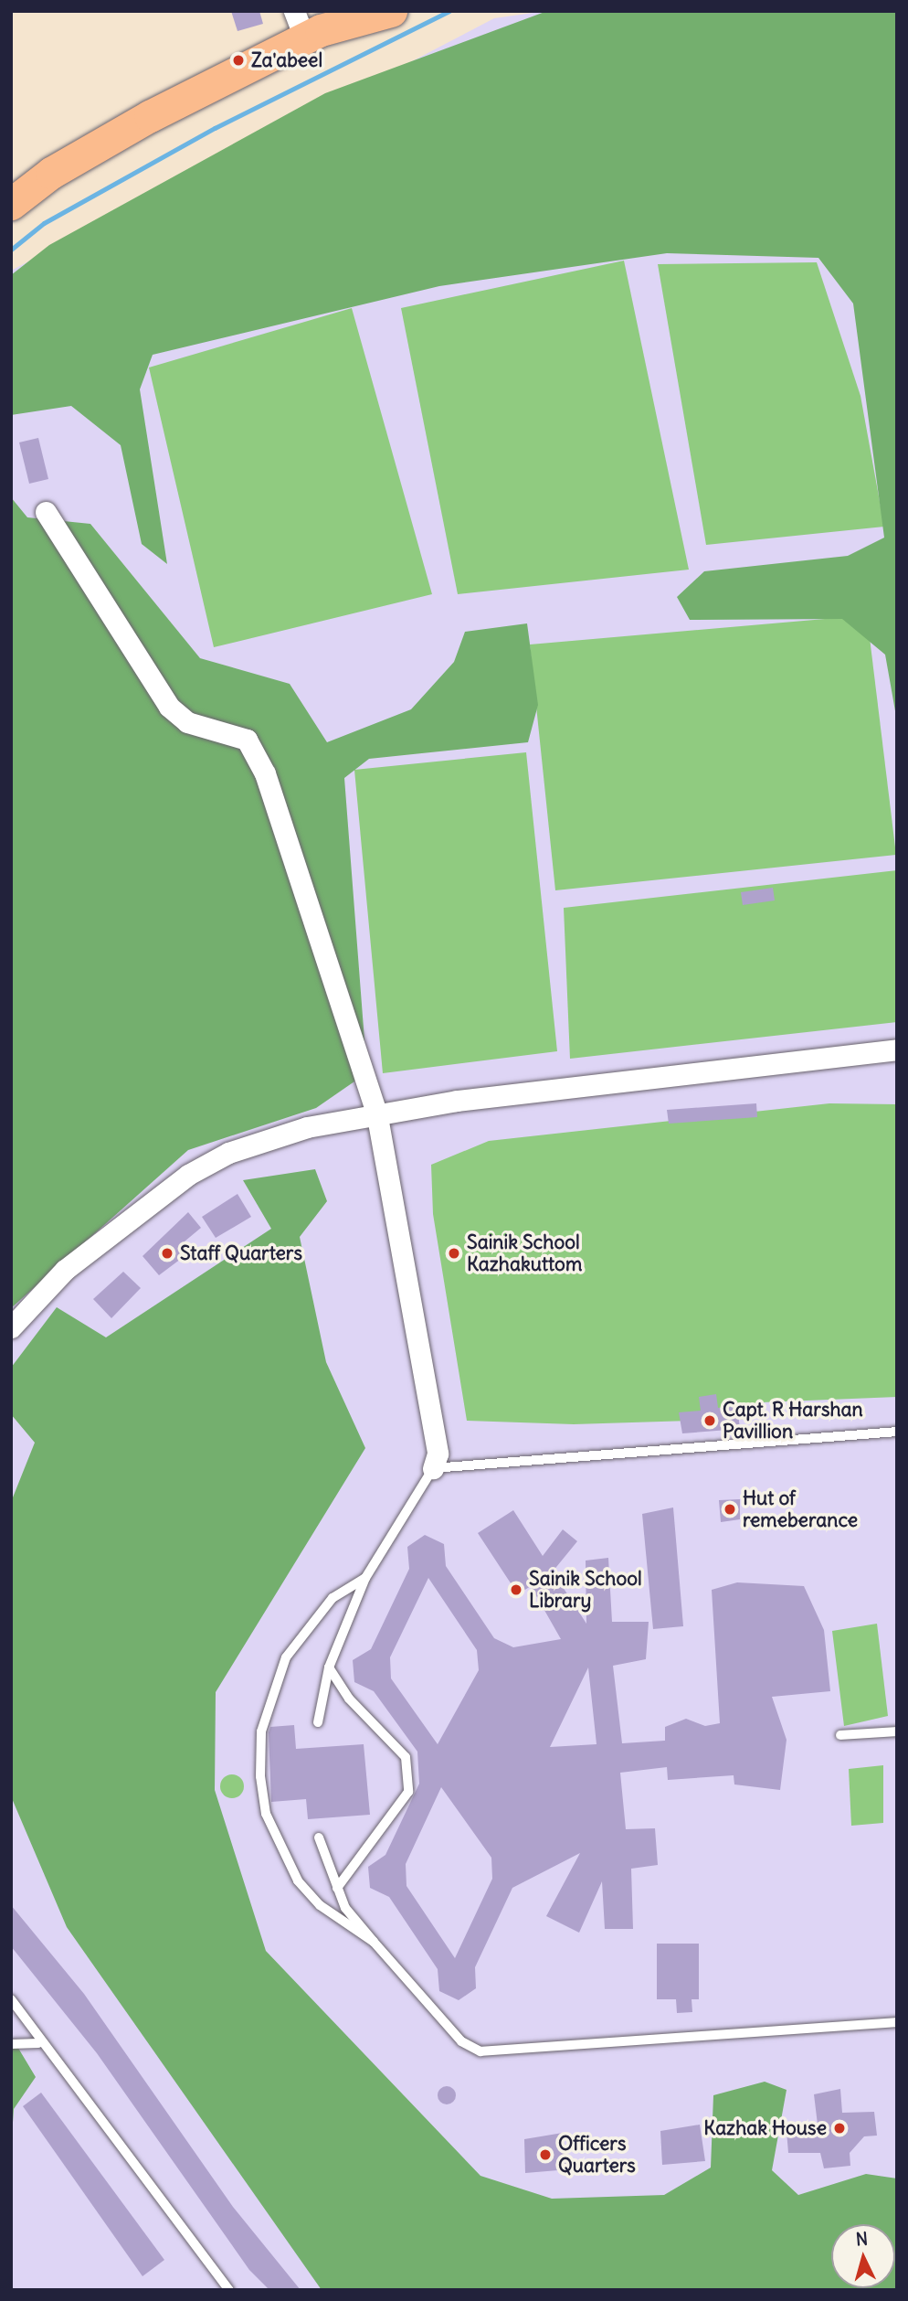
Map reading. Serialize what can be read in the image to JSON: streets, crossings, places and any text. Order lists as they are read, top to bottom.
{
  "places": [
    "Za'abeel",
    "Staff Quarters",
    "Sainik School Kazhakuttom",
    "Capt. R Harshan Pavillion",
    "Hut of remeberance",
    "Sainik School Library",
    "Kazhak House",
    "Officers Quarters"
  ],
  "north": "top"
}
